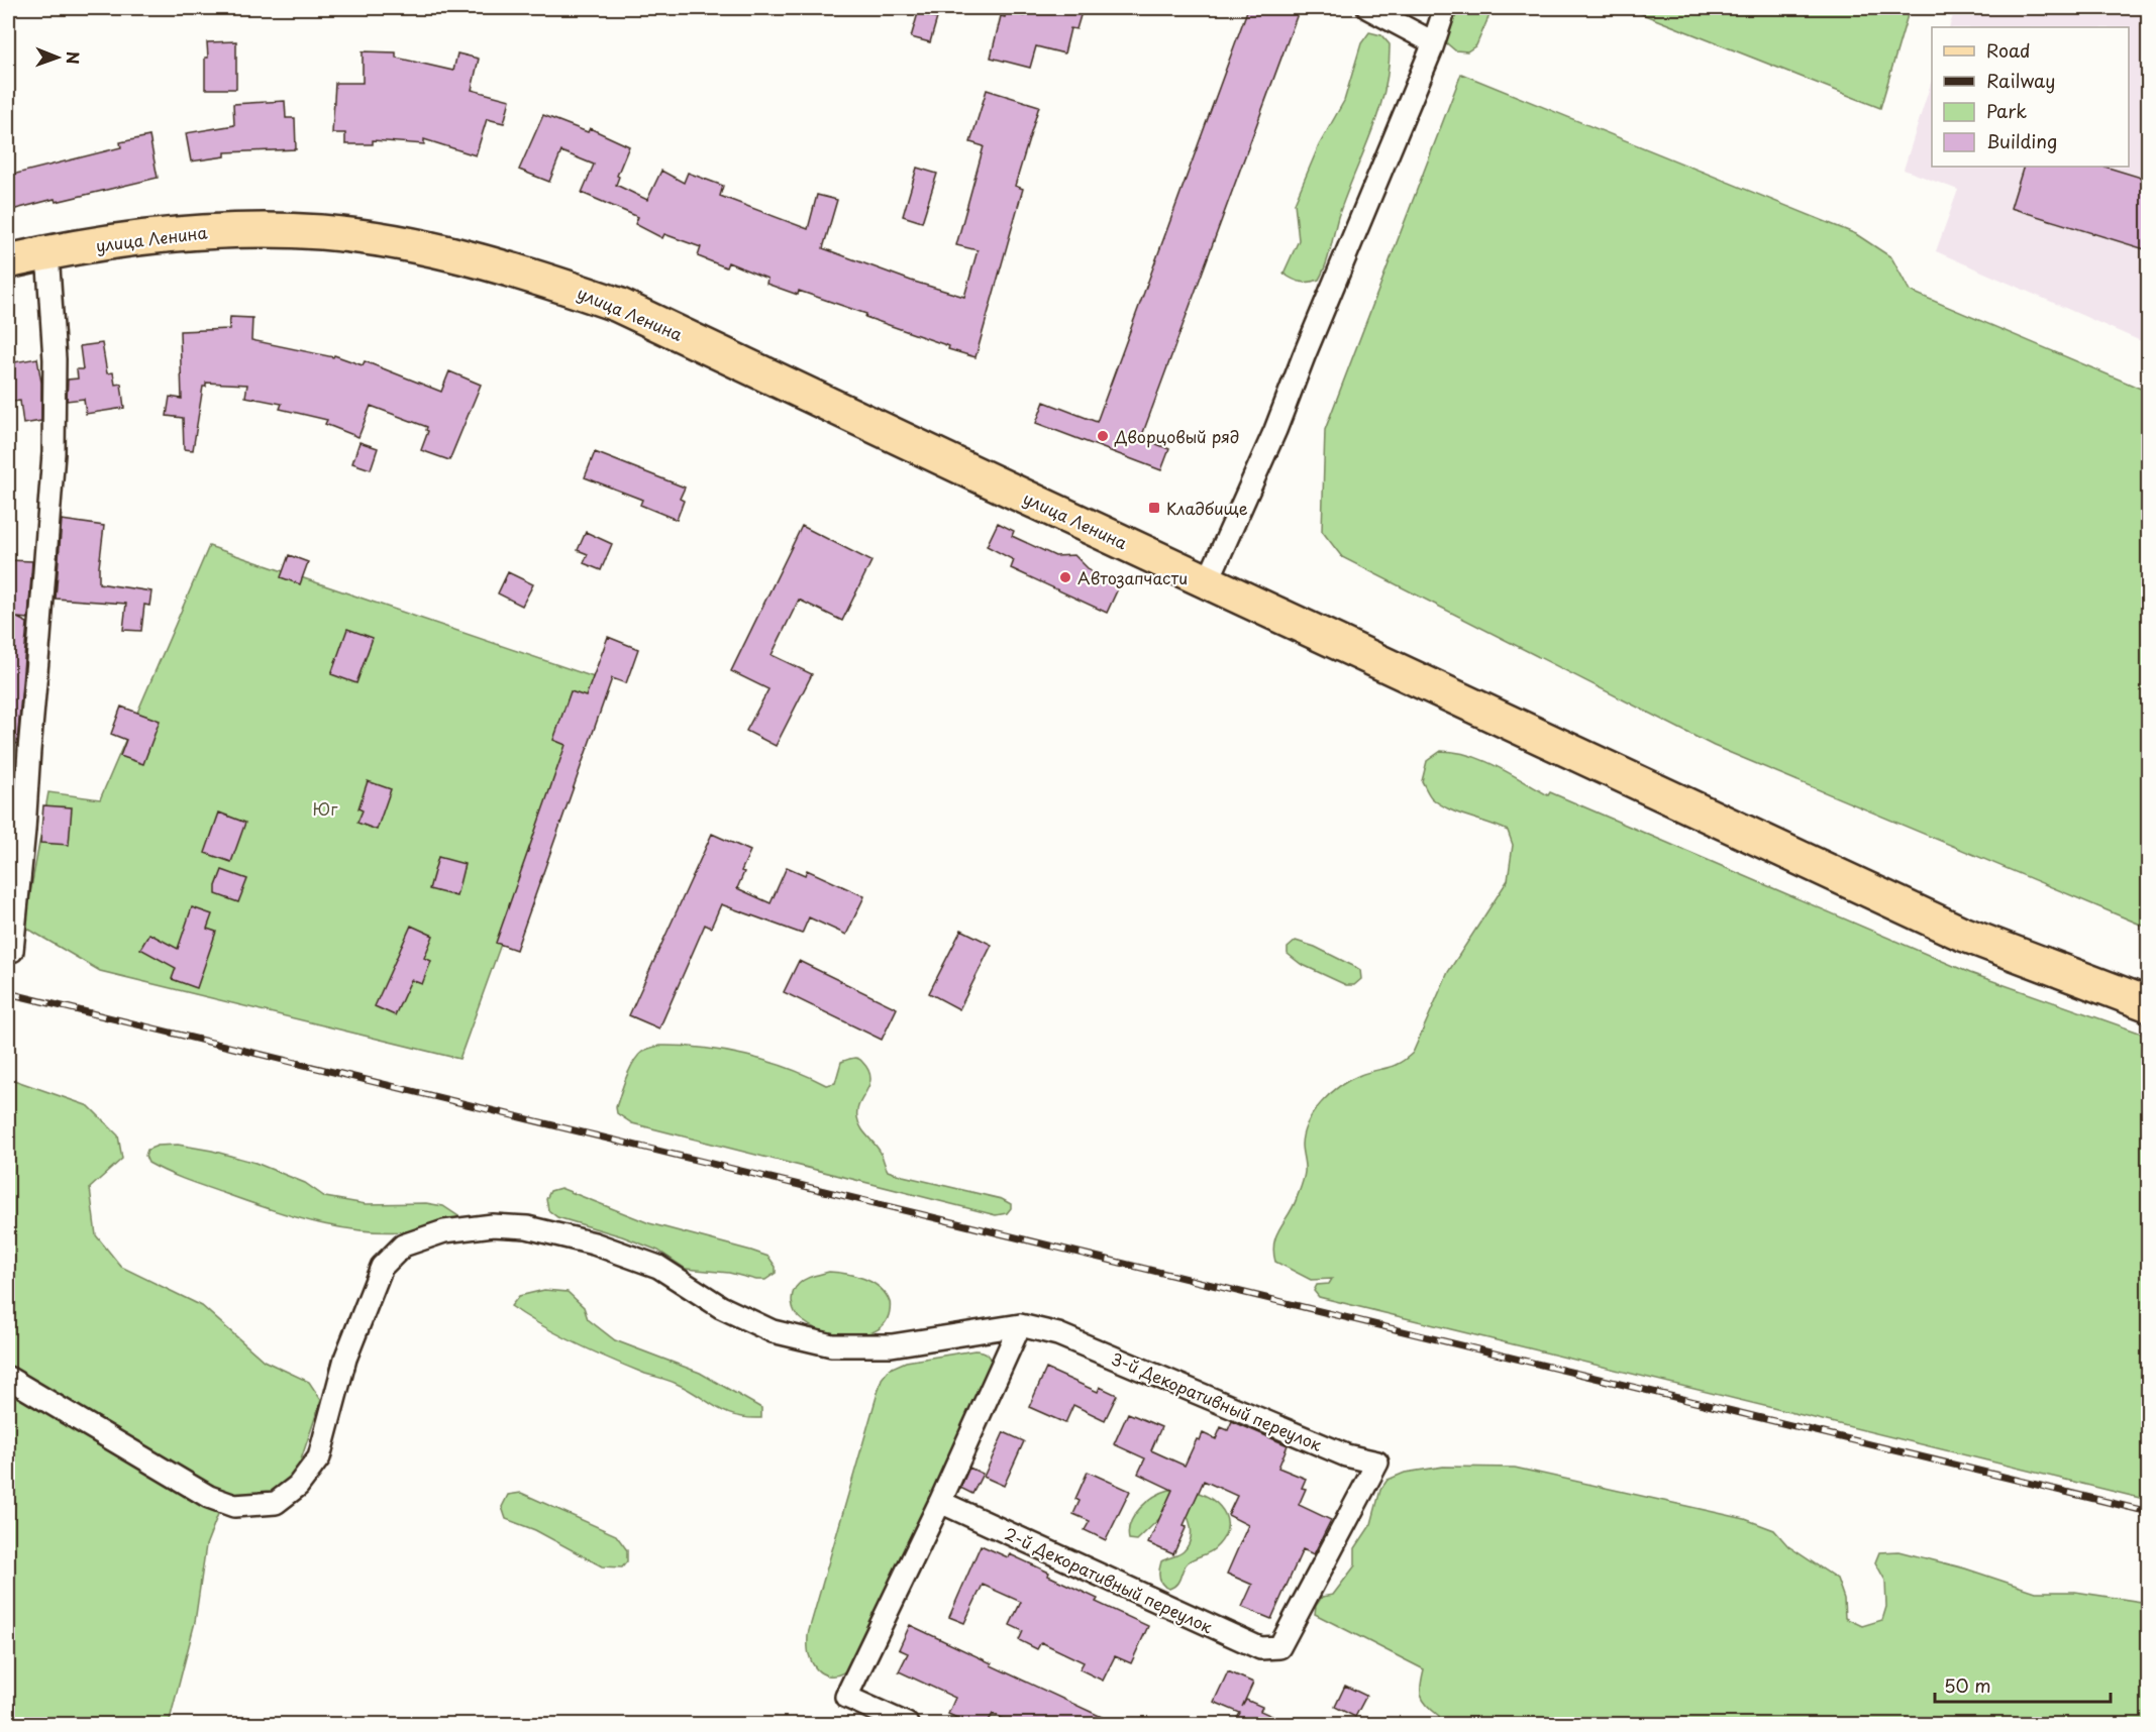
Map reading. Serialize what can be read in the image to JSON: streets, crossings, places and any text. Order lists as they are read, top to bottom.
{
  "streets": {
    "main road": ["улица Ленина"],
    "street": ["3-й Декоративный переулок", "2-й Декоративный переулок"]
  },
  "crossings": [
    ["3-й Декоративный переулок", "2-й Декоративный переулок"]
  ],
  "parks": ["Юг"],
  "places": {
    "other": ["Дворцовый ряд", "Автозапчасти"],
    "transit": ["Кладбище"]
  },
  "legend": [
    "Road",
    "Railway",
    "Park",
    "Building"
  ],
  "scale_bar": "50 m",
  "north": "right"
}
